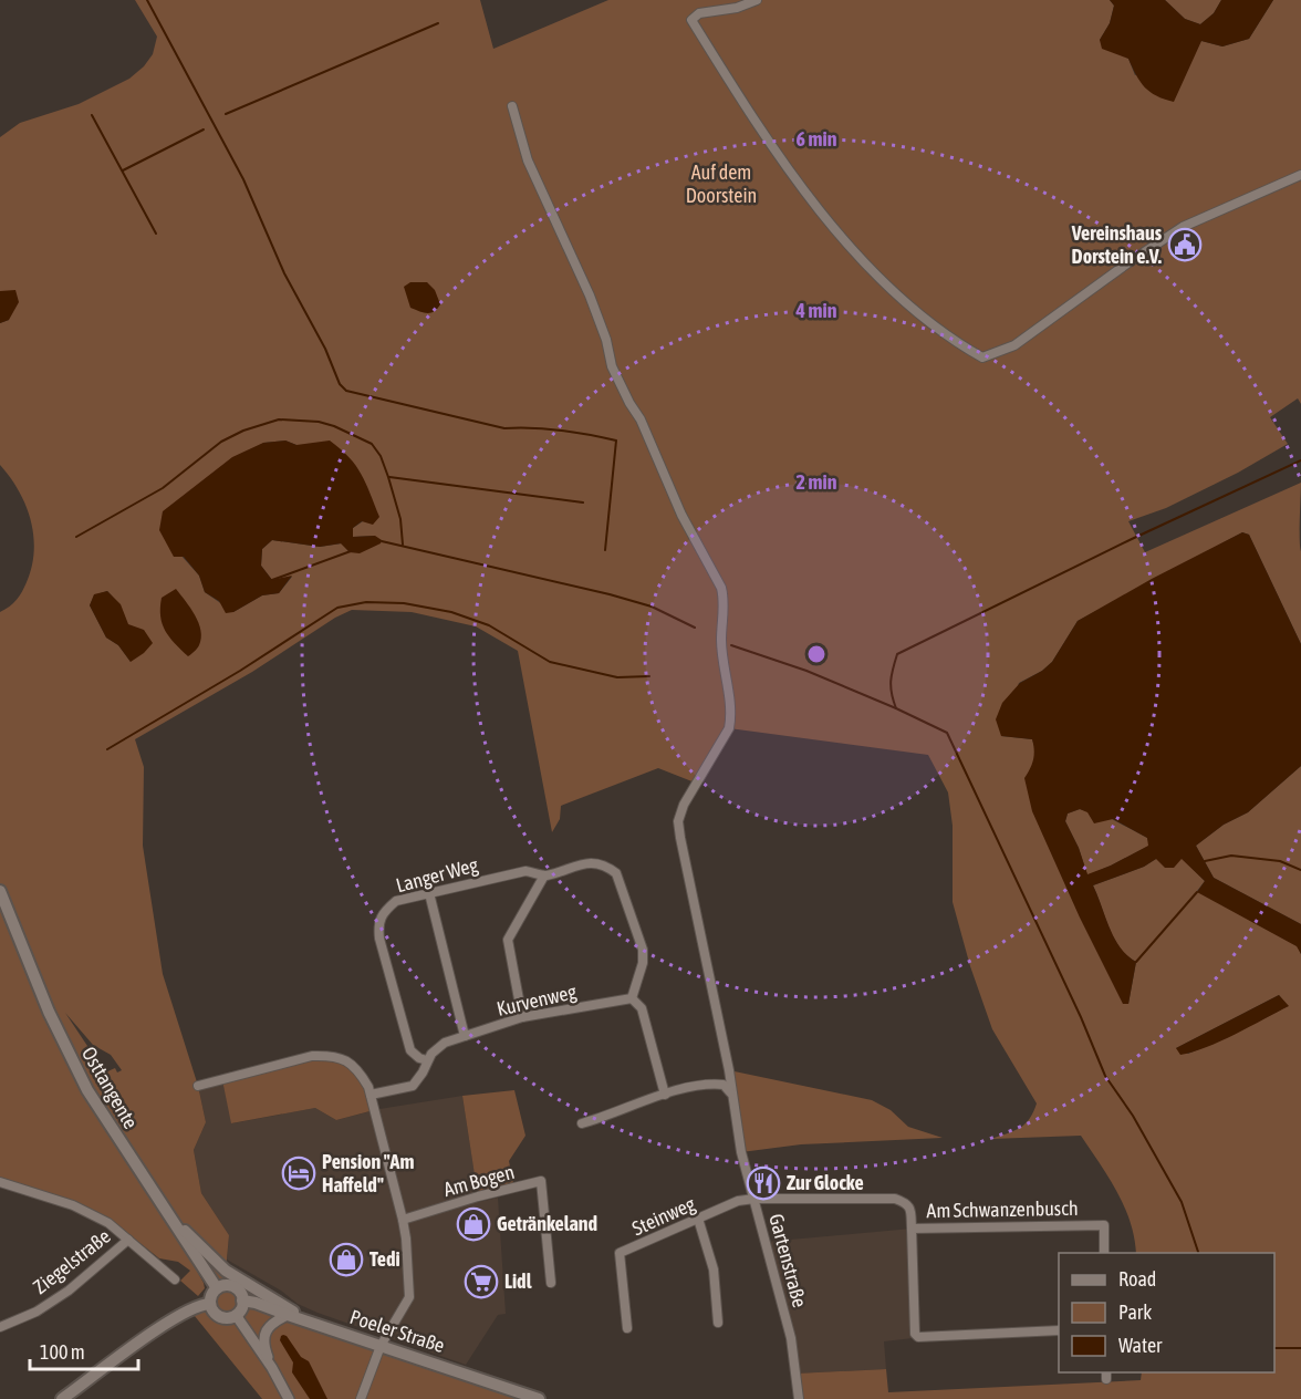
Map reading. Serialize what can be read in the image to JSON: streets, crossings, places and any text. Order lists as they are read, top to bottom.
{
  "streets": {
    "main road": ["Osttangente", "Poeler Straße"],
    "street": [
      "Langer Weg",
      "Kurvenweg",
      "Am Bogen",
      "Am Schwanzenbusch",
      "Steinweg",
      "Gartenstraße",
      "Ziegelstraße"
    ]
  },
  "crossings": [
    ["Langer Weg", "Kurvenweg"],
    ["Osttangente", "Poeler Straße"],
    ["Am Schwanzenbusch", "Steinweg"],
    ["Am Schwanzenbusch", "Gartenstraße"],
    ["Steinweg", "Gartenstraße"]
  ],
  "parks": ["Auf dem Doorstein"],
  "places": {
    "public building": ["Vereinshaus Dorstein e.V."],
    "hotel": ["Pension \"Am Haffeld\""],
    "restaurant": ["Zur Glocke"],
    "shop": ["Getränkeland", "Tedi"],
    "supermarket": ["Lidl"]
  },
  "legend": ["Road", "Park", "Water"],
  "scale_bar": "100 m",
  "rings": ["6 min", "4 min", "2 min"]
}
